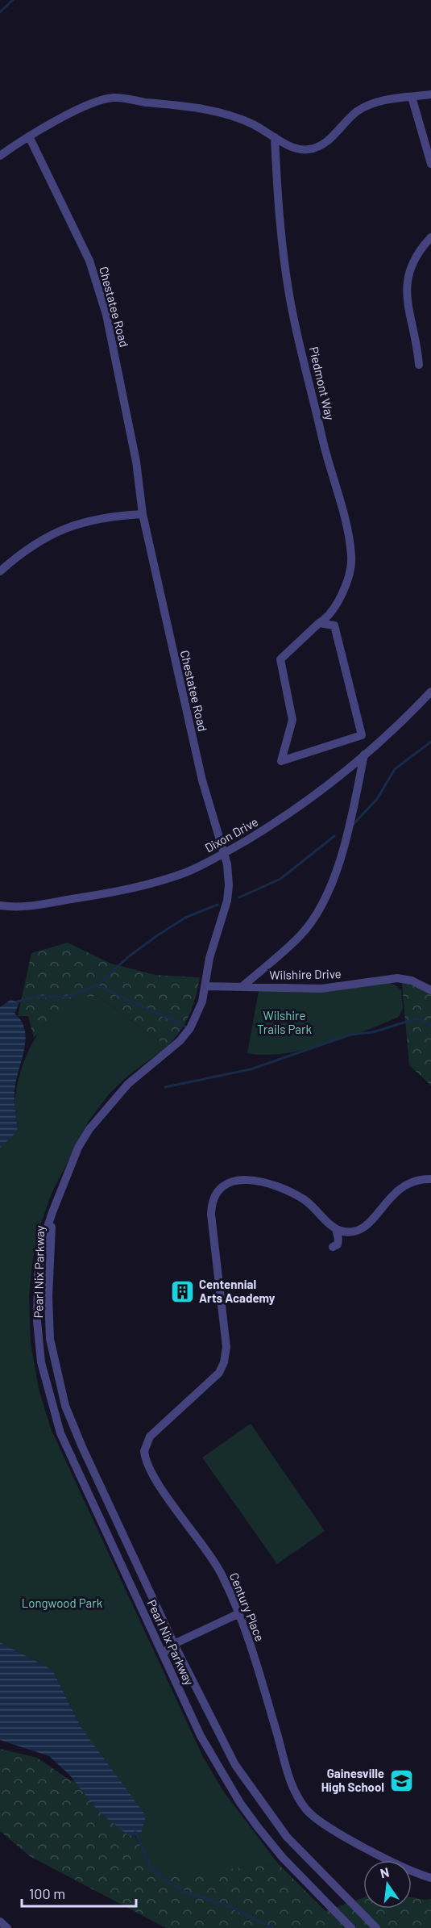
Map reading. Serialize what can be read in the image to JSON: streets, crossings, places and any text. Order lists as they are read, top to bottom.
{
  "streets": {
    "street": [
      "Chestatee Road",
      "Piedmont Way",
      "Dixon Drive",
      "Wilshire Drive",
      "Pearl Nix Parkway",
      "Century Place"
    ]
  },
  "crossings": [
    ["Chestatee Road", "Dixon Drive"],
    ["Chestatee Road", "Wilshire Drive"],
    ["Chestatee Road", "Pearl Nix Parkway"]
  ],
  "parks": ["Wilshire Trails Park", "Longwood Park"],
  "places": {
    "building": ["Centennial Arts Academy"],
    "school or university": ["Gainesville High School"]
  },
  "scale_bar": "100 m",
  "north": "top"
}
